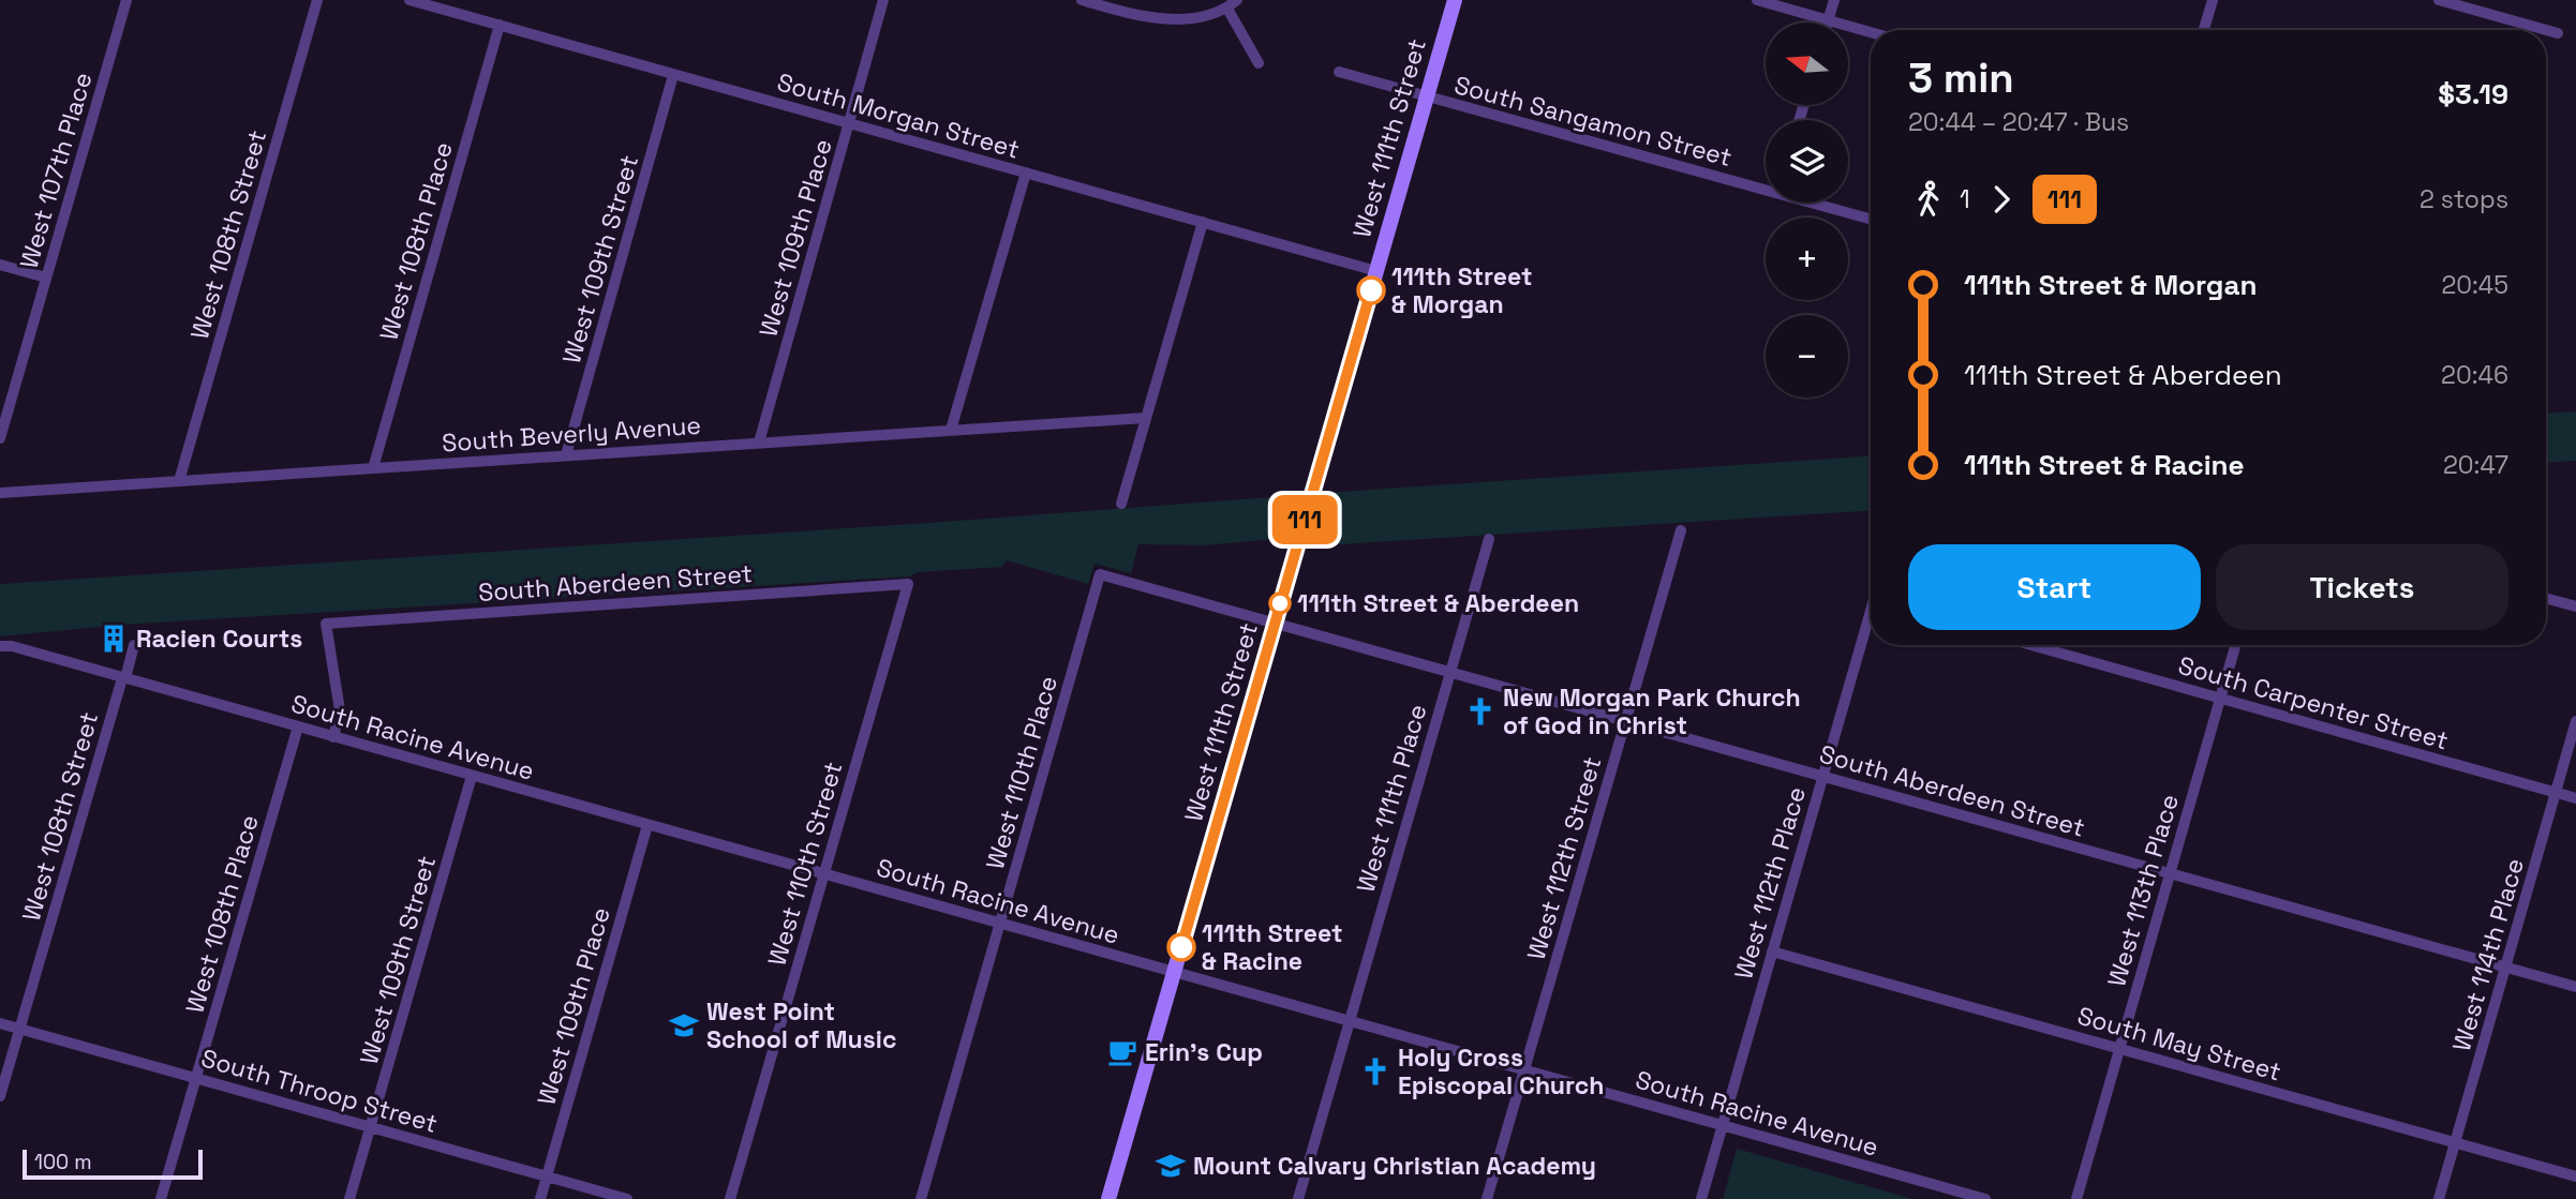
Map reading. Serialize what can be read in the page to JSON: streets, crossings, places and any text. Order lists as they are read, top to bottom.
{
  "streets": {
    "main road": ["West 111th Street"],
    "street": [
      "South Morgan Street",
      "South Sangamon Street",
      "West 107th Place",
      "West 108th Street",
      "West 109th Place",
      "West 108th Place",
      "West 109th Street",
      "South Beverly Avenue",
      "South Aberdeen Street",
      "South Carpenter Street",
      "South Racine Avenue",
      "West 110th Place",
      "West 111th Place",
      "West 112th Street",
      "West 110th Street",
      "West 112th Place",
      "West 113th Place",
      "West 114th Place",
      "South May Street",
      "South Throop Street"
    ]
  },
  "crossings": [
    ["South Morgan Street", "West 111th Street"],
    ["South Morgan Street", "West 109th Place"],
    ["South Morgan Street", "West 108th Place"],
    ["South Morgan Street", "West 109th Street"],
    ["South Sangamon Street", "West 111th Street"],
    ["West 111th Street", "South Aberdeen Street"],
    ["West 111th Street", "South Racine Avenue"],
    ["West 108th Street", "South Beverly Avenue"],
    ["West 108th Street", "South Racine Avenue"],
    ["West 108th Street", "South Throop Street"],
    ["West 109th Place", "South Beverly Avenue"],
    ["West 109th Place", "South Racine Avenue"],
    ["West 109th Place", "South Throop Street"],
    ["West 108th Place", "South Beverly Avenue"],
    ["West 108th Place", "South Racine Avenue"],
    ["West 108th Place", "South Throop Street"],
    ["West 109th Street", "South Beverly Avenue"],
    ["West 109th Street", "South Racine Avenue"],
    ["West 109th Street", "South Throop Street"],
    ["South Aberdeen Street", "South Racine Avenue"],
    ["South Aberdeen Street", "West 110th Place"],
    ["South Aberdeen Street", "West 111th Place"],
    ["South Aberdeen Street", "West 112th Street"],
    ["South Aberdeen Street", "West 110th Street"],
    ["South Aberdeen Street", "West 112th Place"],
    ["South Aberdeen Street", "West 113th Place"],
    ["South Aberdeen Street", "West 114th Place"],
    ["South Carpenter Street", "West 113th Place"],
    ["South Carpenter Street", "West 114th Place"],
    ["South Racine Avenue", "West 110th Place"],
    ["South Racine Avenue", "West 111th Place"],
    ["South Racine Avenue", "West 112th Street"],
    ["South Racine Avenue", "West 110th Street"],
    ["South Racine Avenue", "West 112th Place"],
    ["West 112th Place", "South May Street"],
    ["West 113th Place", "South May Street"],
    ["West 114th Place", "South May Street"]
  ],
  "places": {
    "other": ["111th Street & Morgan", "111th Street & Aberdeen", "111th Street & Racine"],
    "building": ["Racien Courts"],
    "church": ["New Morgan Park Church of God in Christ", "Holy Cross Episcopal Church"],
    "school or university": ["West Point School of Music", "Mount Calvary Christian Academy"],
    "cafe": ["Erin's Cup"]
  },
  "lines": ["bus line 111"],
  "scale_bar": "100 m",
  "north": "left",
  "page": {
    "on_map": "111",
    "map_buttons": ["+", "−"],
    "heading": ["3 min", "20:44 – 20:47 · Bus", "$3.19"],
    "legs": ["1", "111", "2 stops"],
    "list": [
      {
        "name": "111th Street & Morgan",
        "value": "20:45"
      },
      {
        "name": "111th Street & Aberdeen",
        "value": "20:46"
      },
      {
        "name": "111th Street & Racine",
        "value": "20:47"
      }
    ],
    "buttons": ["Start", "Tickets"],
    "scale": "100 m"
  }
}
